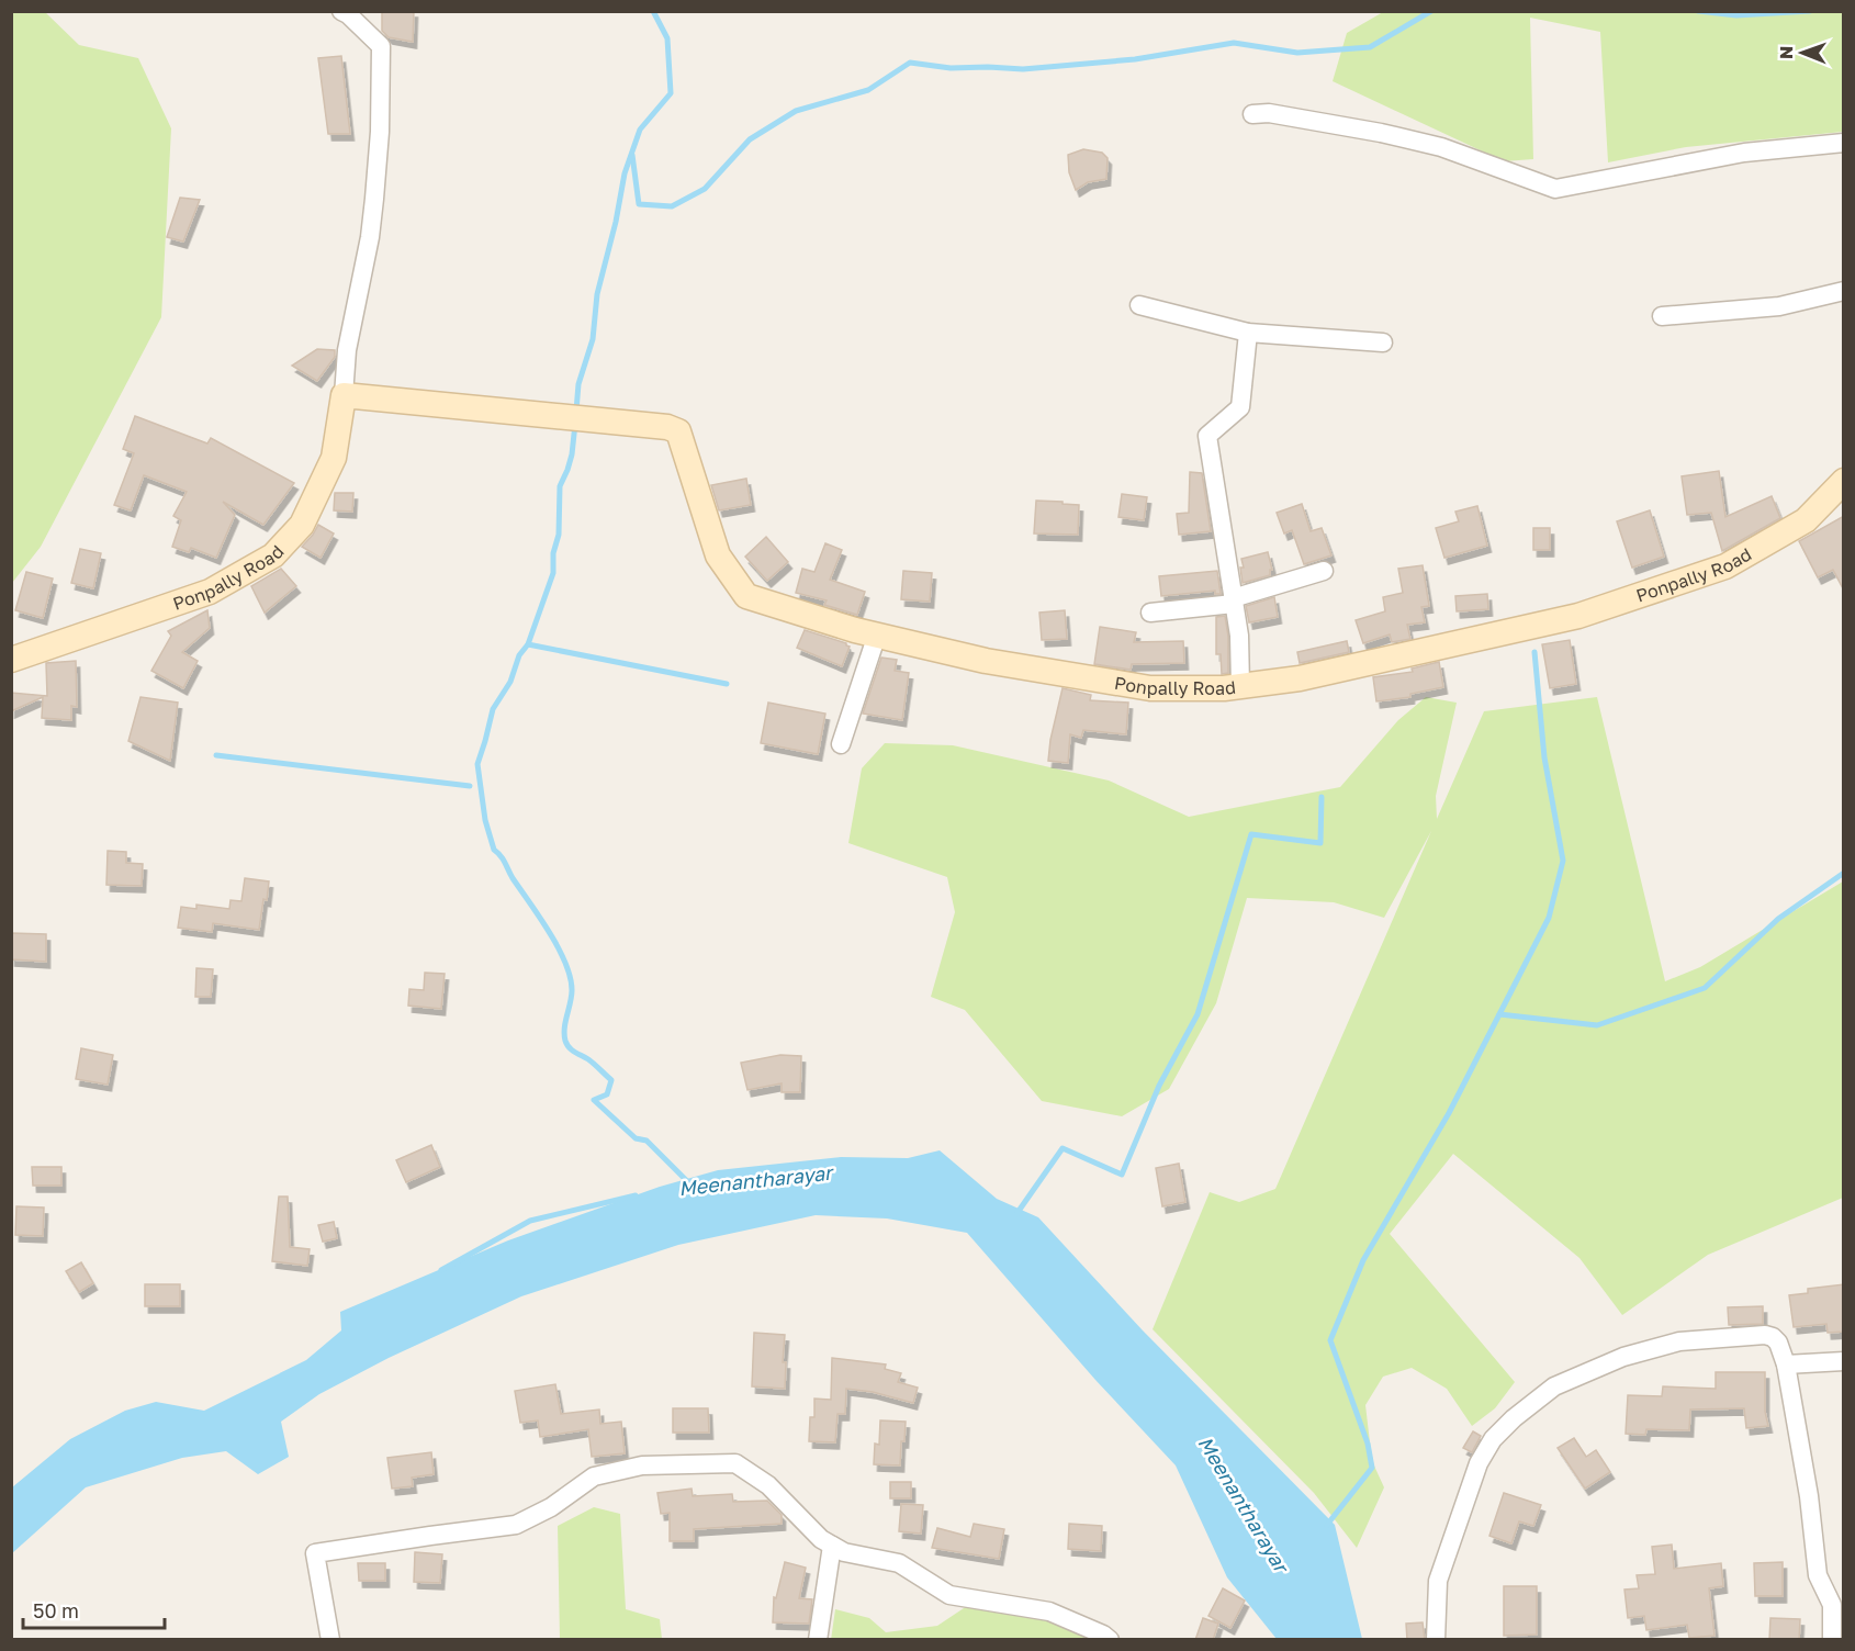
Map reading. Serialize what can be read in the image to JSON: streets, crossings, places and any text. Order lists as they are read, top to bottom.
{
  "streets": {
    "main road": ["Ponpally Road"]
  },
  "water": ["Meenantharayar"],
  "scale_bar": "50 m",
  "north": "left"
}
